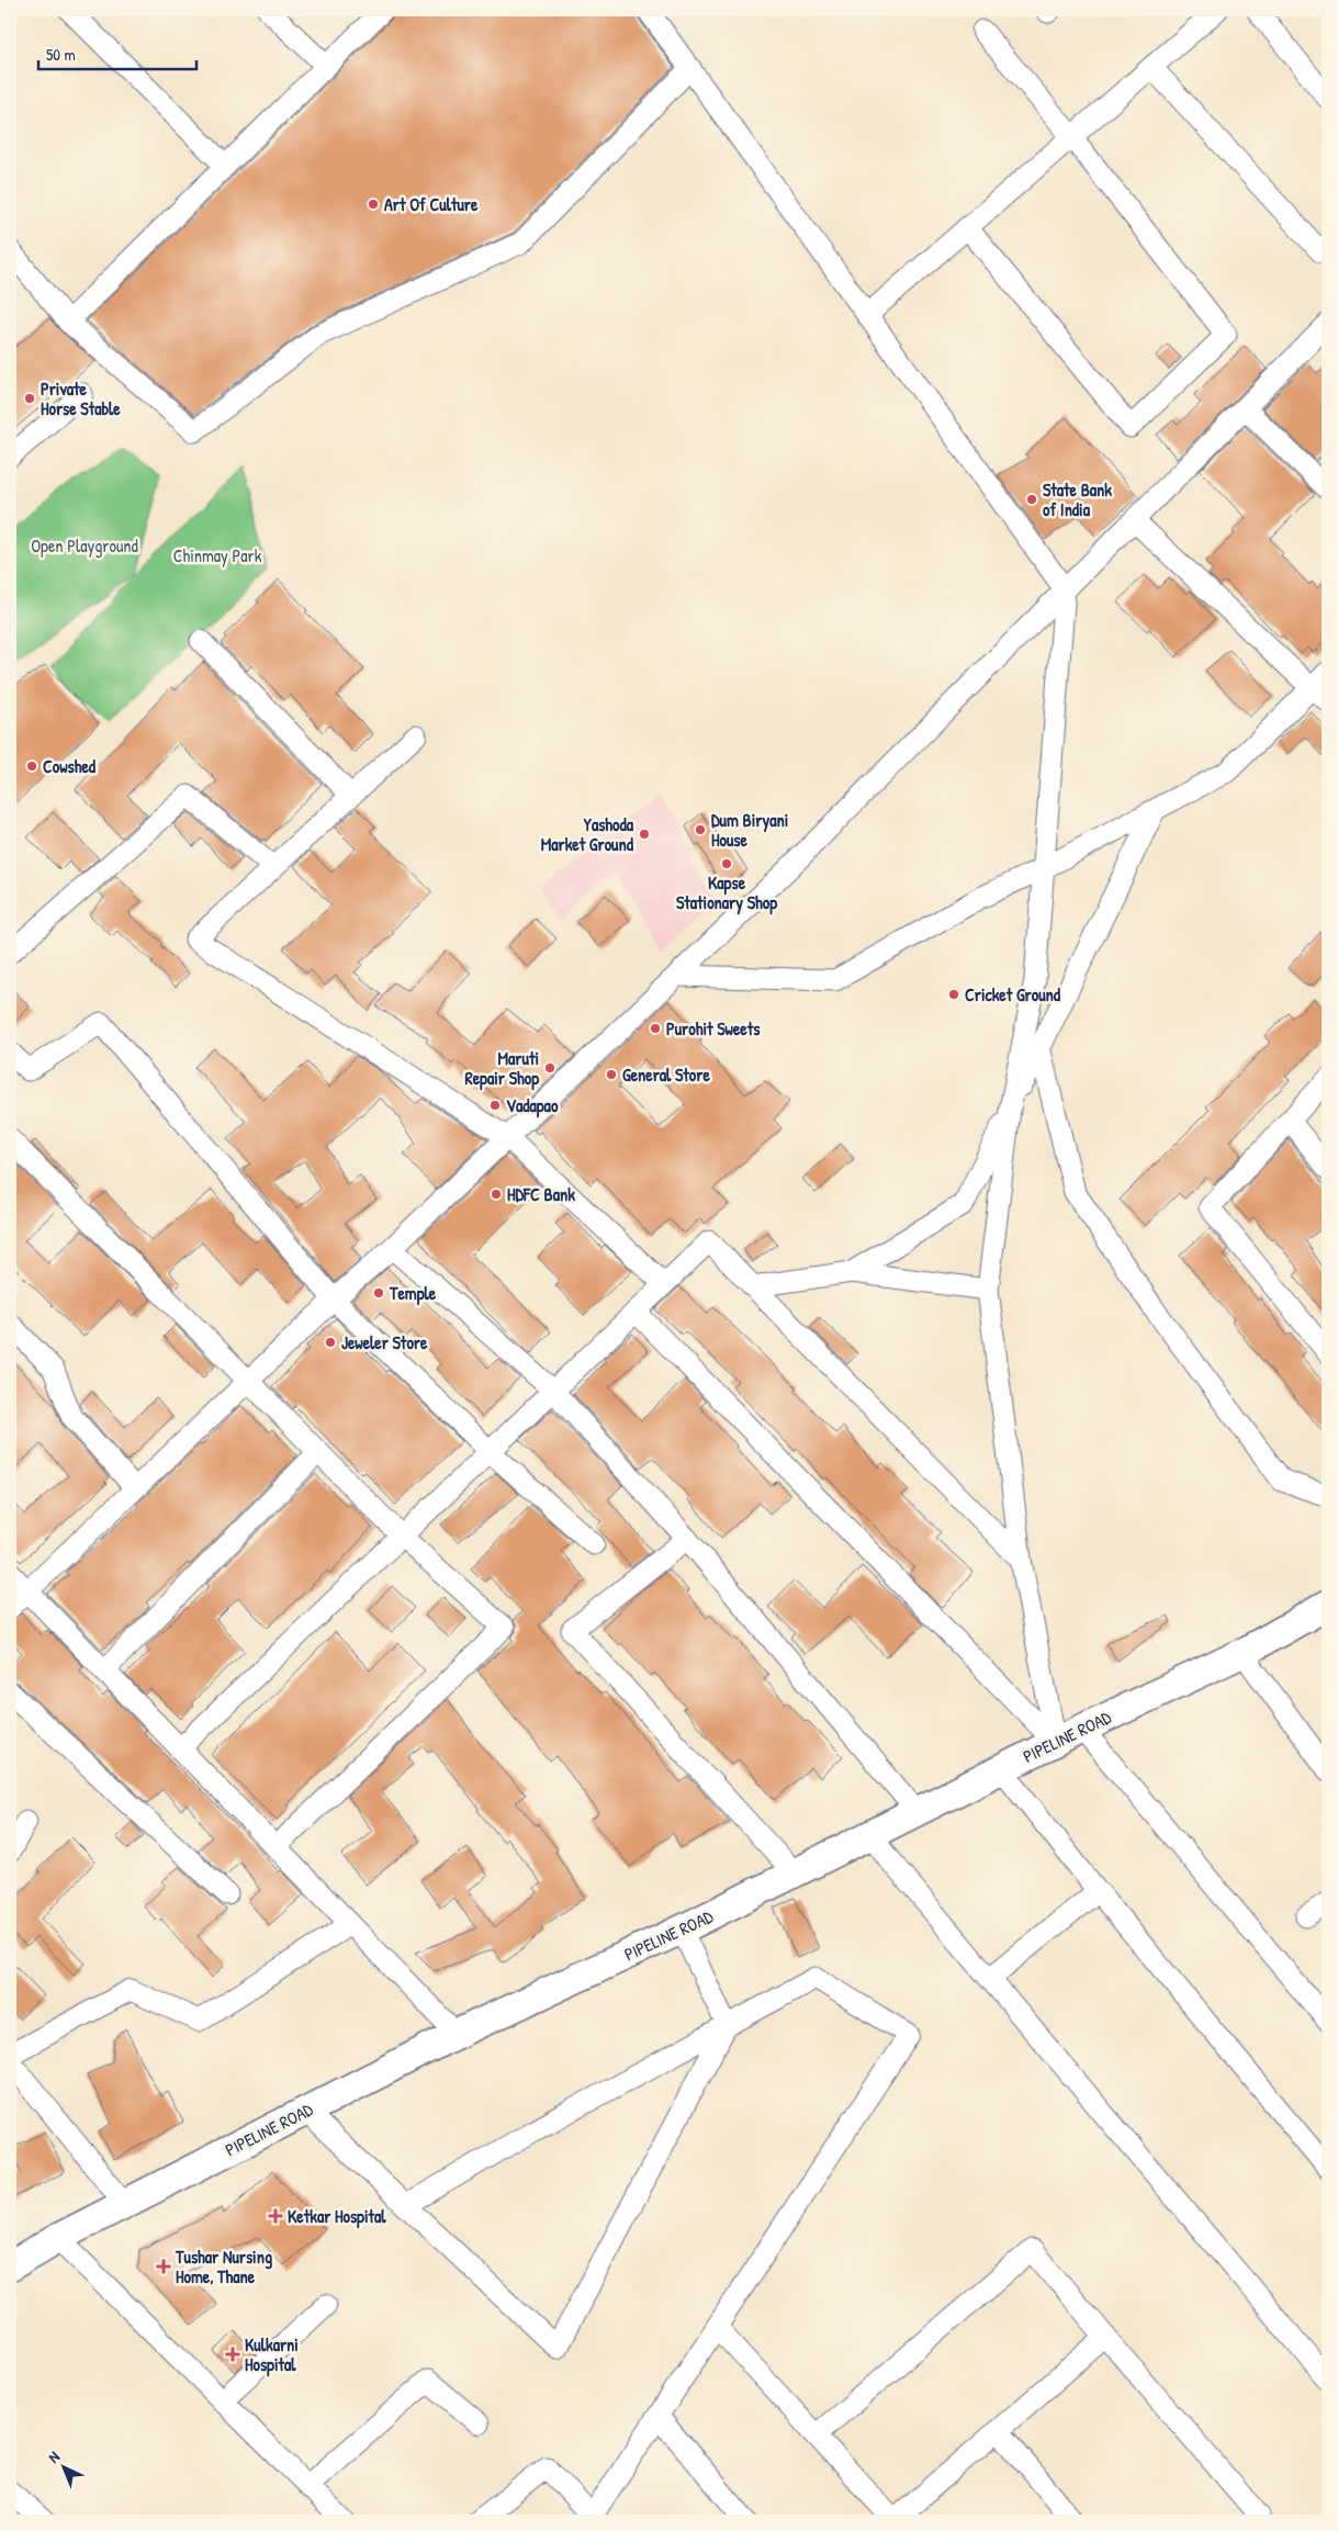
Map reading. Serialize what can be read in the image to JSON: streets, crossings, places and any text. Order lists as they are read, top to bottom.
{
  "streets": {
    "main road": ["PIPELINE ROAD"]
  },
  "parks": ["Open Playground", "Chinmay Park"],
  "places": {
    "other": [
      "Art Of Culture",
      "Private Horse Stable",
      "State Bank of India",
      "Cowshed",
      "Dum Biryani House",
      "Yashoda Market Ground",
      "Kapse Stationary Shop",
      "Cricket Ground",
      "Purohit Sweets",
      "Maruti Repair Shop",
      "General Store",
      "Vadapao",
      "HDFC Bank",
      "Temple",
      "Jeweler Store"
    ],
    "health": ["Ketkar Hospital", "Tushar Nursing Home, Thane", "Kulkarni Hospital"]
  },
  "scale_bar": "50 m",
  "north": "top left"
}
